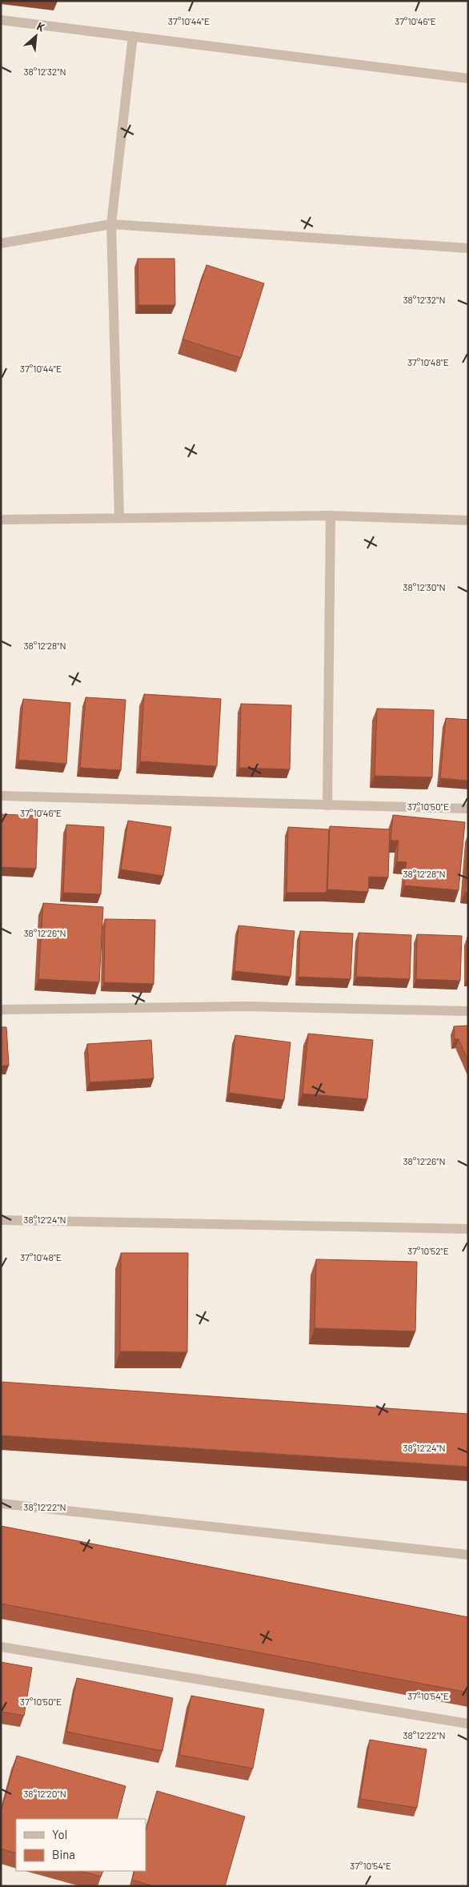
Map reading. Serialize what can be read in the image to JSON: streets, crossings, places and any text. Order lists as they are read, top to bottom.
{
  "legend": ["Yol", "Bina"],
  "north": "top right",
  "coordinates": [
    "37°10'44\"E",
    "37°10'46\"E",
    "38°12'32\"N",
    "37°10'48\"E",
    "38°12'30\"N",
    "38°12'28\"N",
    "37°10'50\"E",
    "38°12'26\"N",
    "38°12'24\"N",
    "37°10'52\"E",
    "38°12'22\"N",
    "37°10'54\"E",
    "38°12'20\"N"
  ]
}
